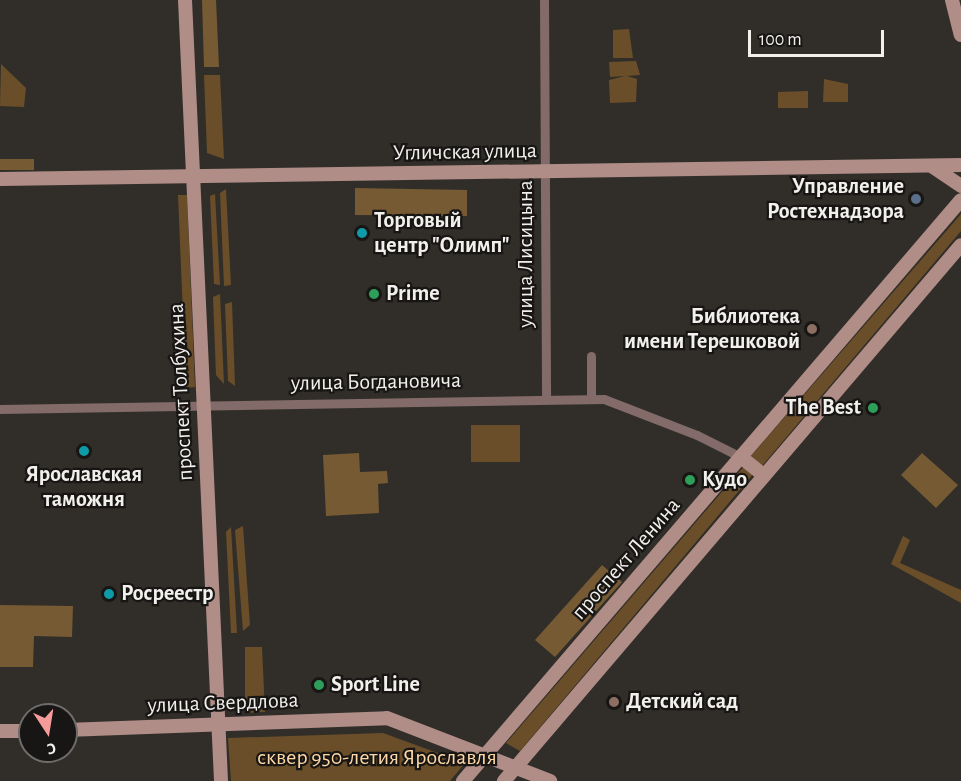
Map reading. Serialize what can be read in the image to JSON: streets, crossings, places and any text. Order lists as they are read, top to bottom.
{
  "streets": {
    "main road": [
      "Угличская улица",
      "проспект Толбухина",
      "проспект Ленина",
      "улица Свердлова"
    ],
    "street": ["улица Лисицына", "улица Богдановича"]
  },
  "crossings": [
    ["Угличская улица", "улица Лисицына"],
    ["Угличская улица", "проспект Толбухина"],
    ["улица Лисицына", "улица Богдановича"],
    ["улица Богдановича", "проспект Толбухина"],
    ["улица Богдановича", "проспект Ленина"],
    ["проспект Толбухина", "улица Свердлова"],
    ["проспект Ленина", "улица Свердлова"]
  ],
  "parks": ["сквер 950-летия Ярославля"],
  "places": [
    "Управление Ростехнадзора",
    "Торговый центр \"Олимп\"",
    "Prime",
    "Библиотека имени Терешковой",
    "The Best",
    "Ярославская таможня",
    "Кудо",
    "Росреестр",
    "Sport Line",
    "Детский сад"
  ],
  "scale_bar": "100 m",
  "north": "bottom"
}
